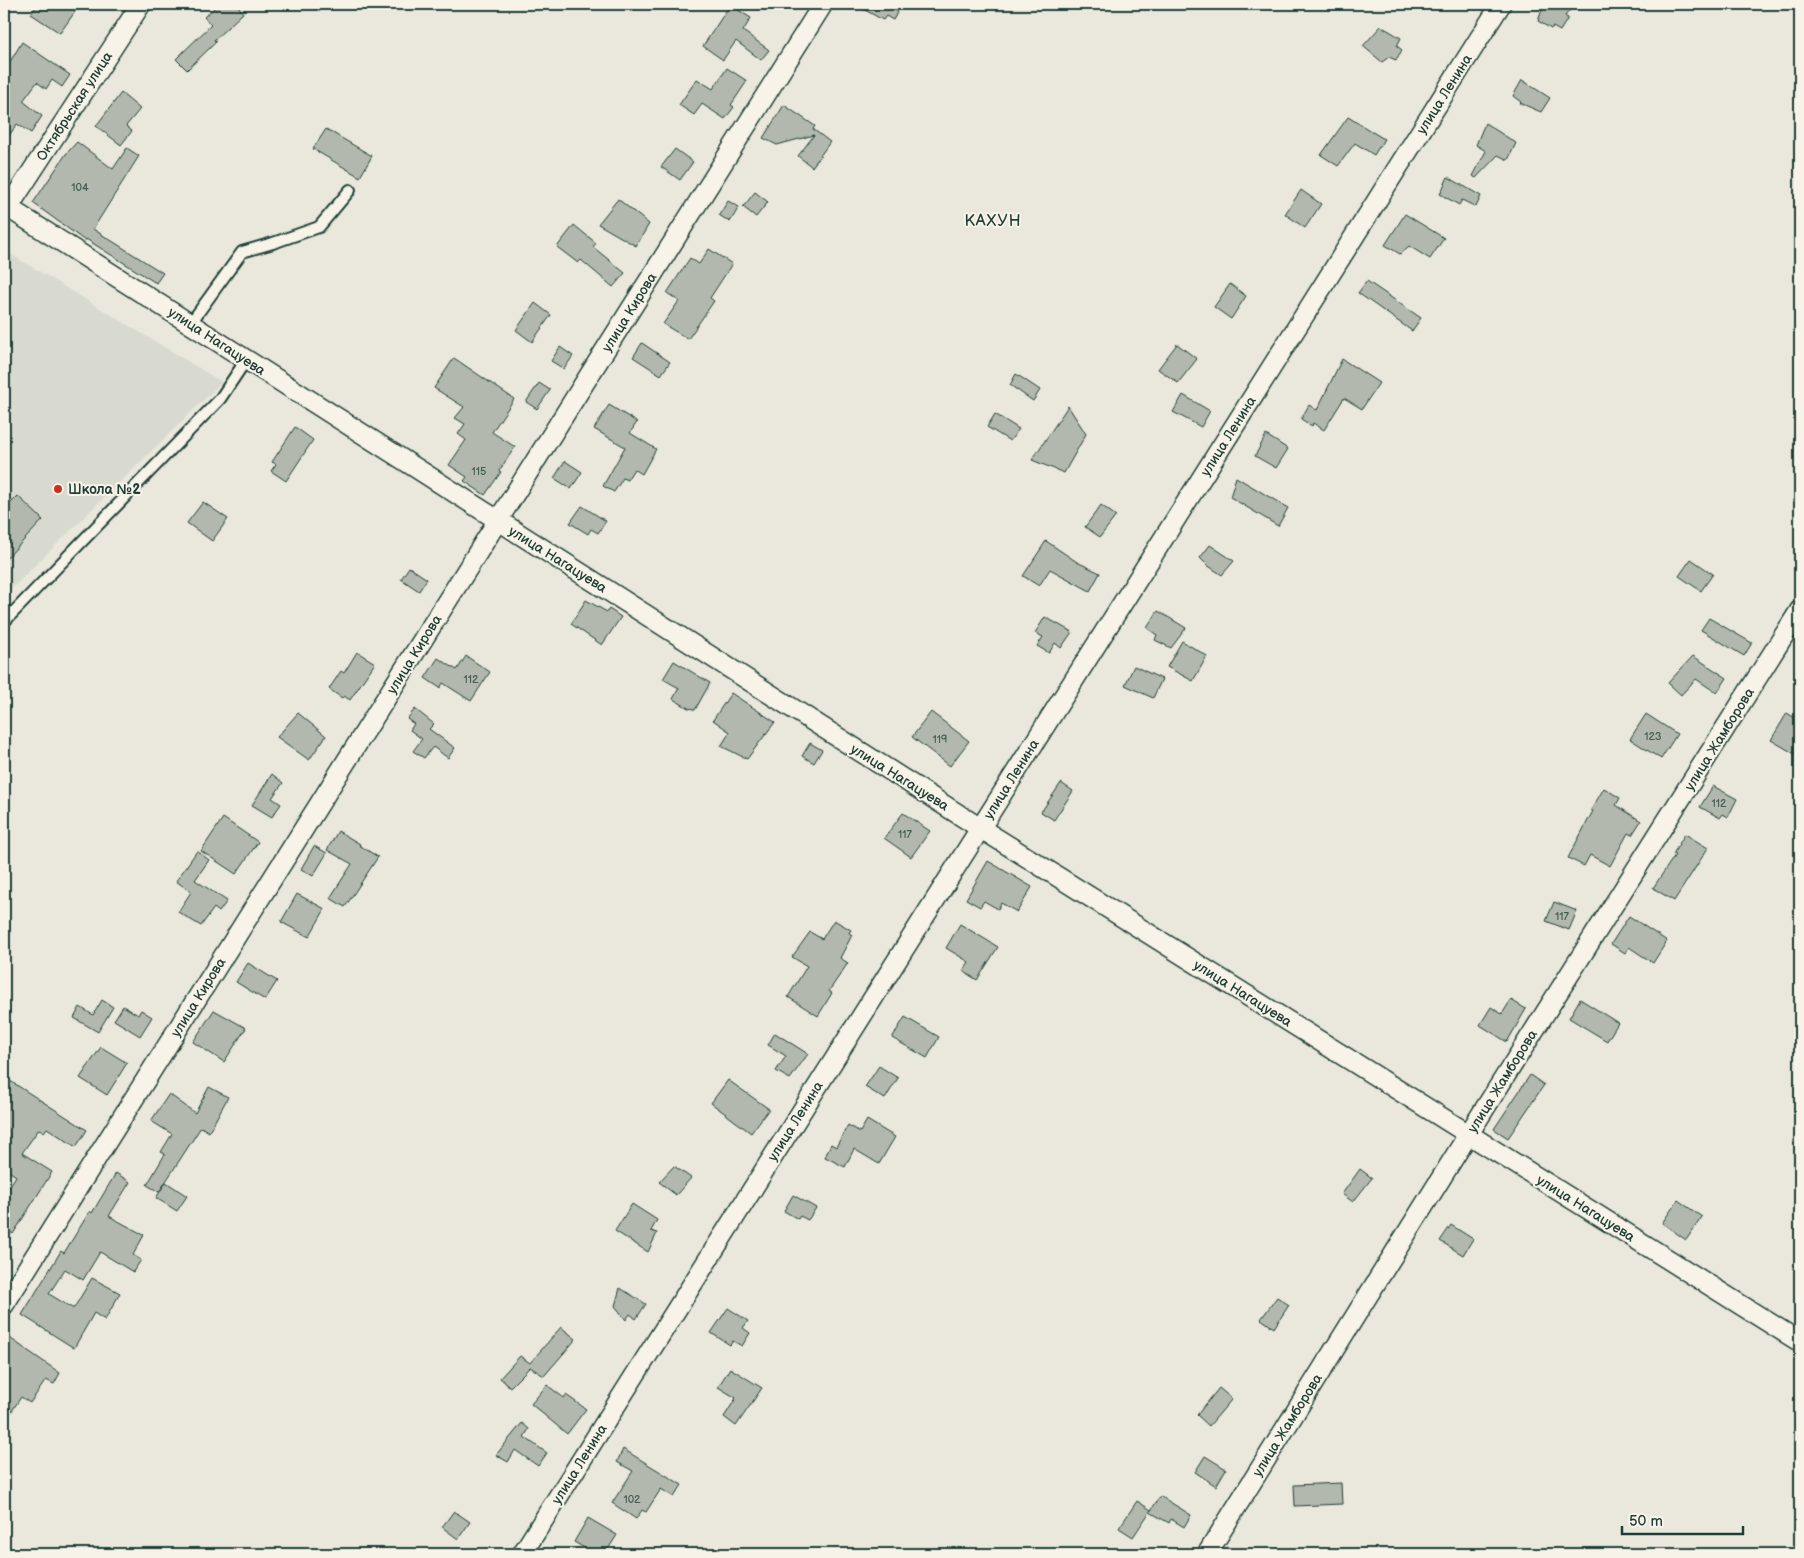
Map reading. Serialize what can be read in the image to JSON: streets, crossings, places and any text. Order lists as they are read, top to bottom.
{
  "streets": {
    "street": [
      "улица Ленина",
      "Октябрьская улица",
      "улица Кирова",
      "улица Нагацуева",
      "улица Жамборова"
    ]
  },
  "crossings": [
    ["улица Ленина", "улица Нагацуева"],
    ["Октябрьская улица", "улица Нагацуева"],
    ["улица Кирова", "улица Нагацуева"],
    ["улица Нагацуева", "улица Жамборова"]
  ],
  "districts": ["КАХУН"],
  "places": ["Школа №2"],
  "house_numbers": [
    "104",
    "115",
    "112",
    "123",
    "119",
    "112",
    "117",
    "117",
    "102"
  ],
  "scale_bar": "50 m"
}
